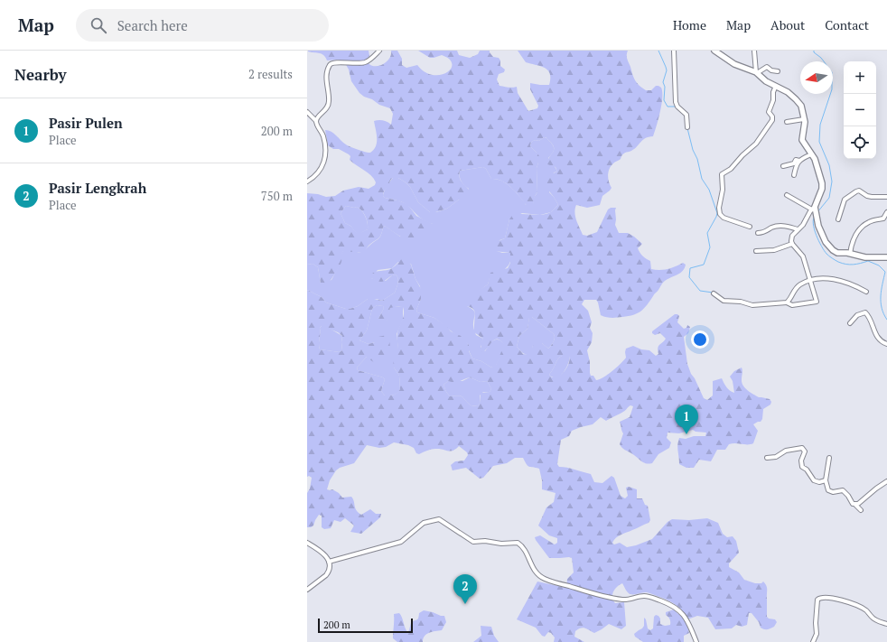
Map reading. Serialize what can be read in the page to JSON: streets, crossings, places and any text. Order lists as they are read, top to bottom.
{
  "scale_bar": "200 m",
  "north": "left",
  "page": {
    "header": "Map",
    "search": "Search here",
    "nav": [
      "Home",
      "Map",
      "About",
      "Contact"
    ],
    "heading": ["Nearby", "2 results"],
    "map_buttons": ["+", "−"],
    "list": [
      {
        "mark": "1",
        "name": "Pasir Pulen",
        "note": "Place",
        "value": "200 m"
      },
      {
        "mark": "2",
        "name": "Pasir Lengkrah",
        "note": "Place",
        "value": "750 m"
      }
    ],
    "pins": ["1", "2"],
    "scale": "200 m"
  }
}
